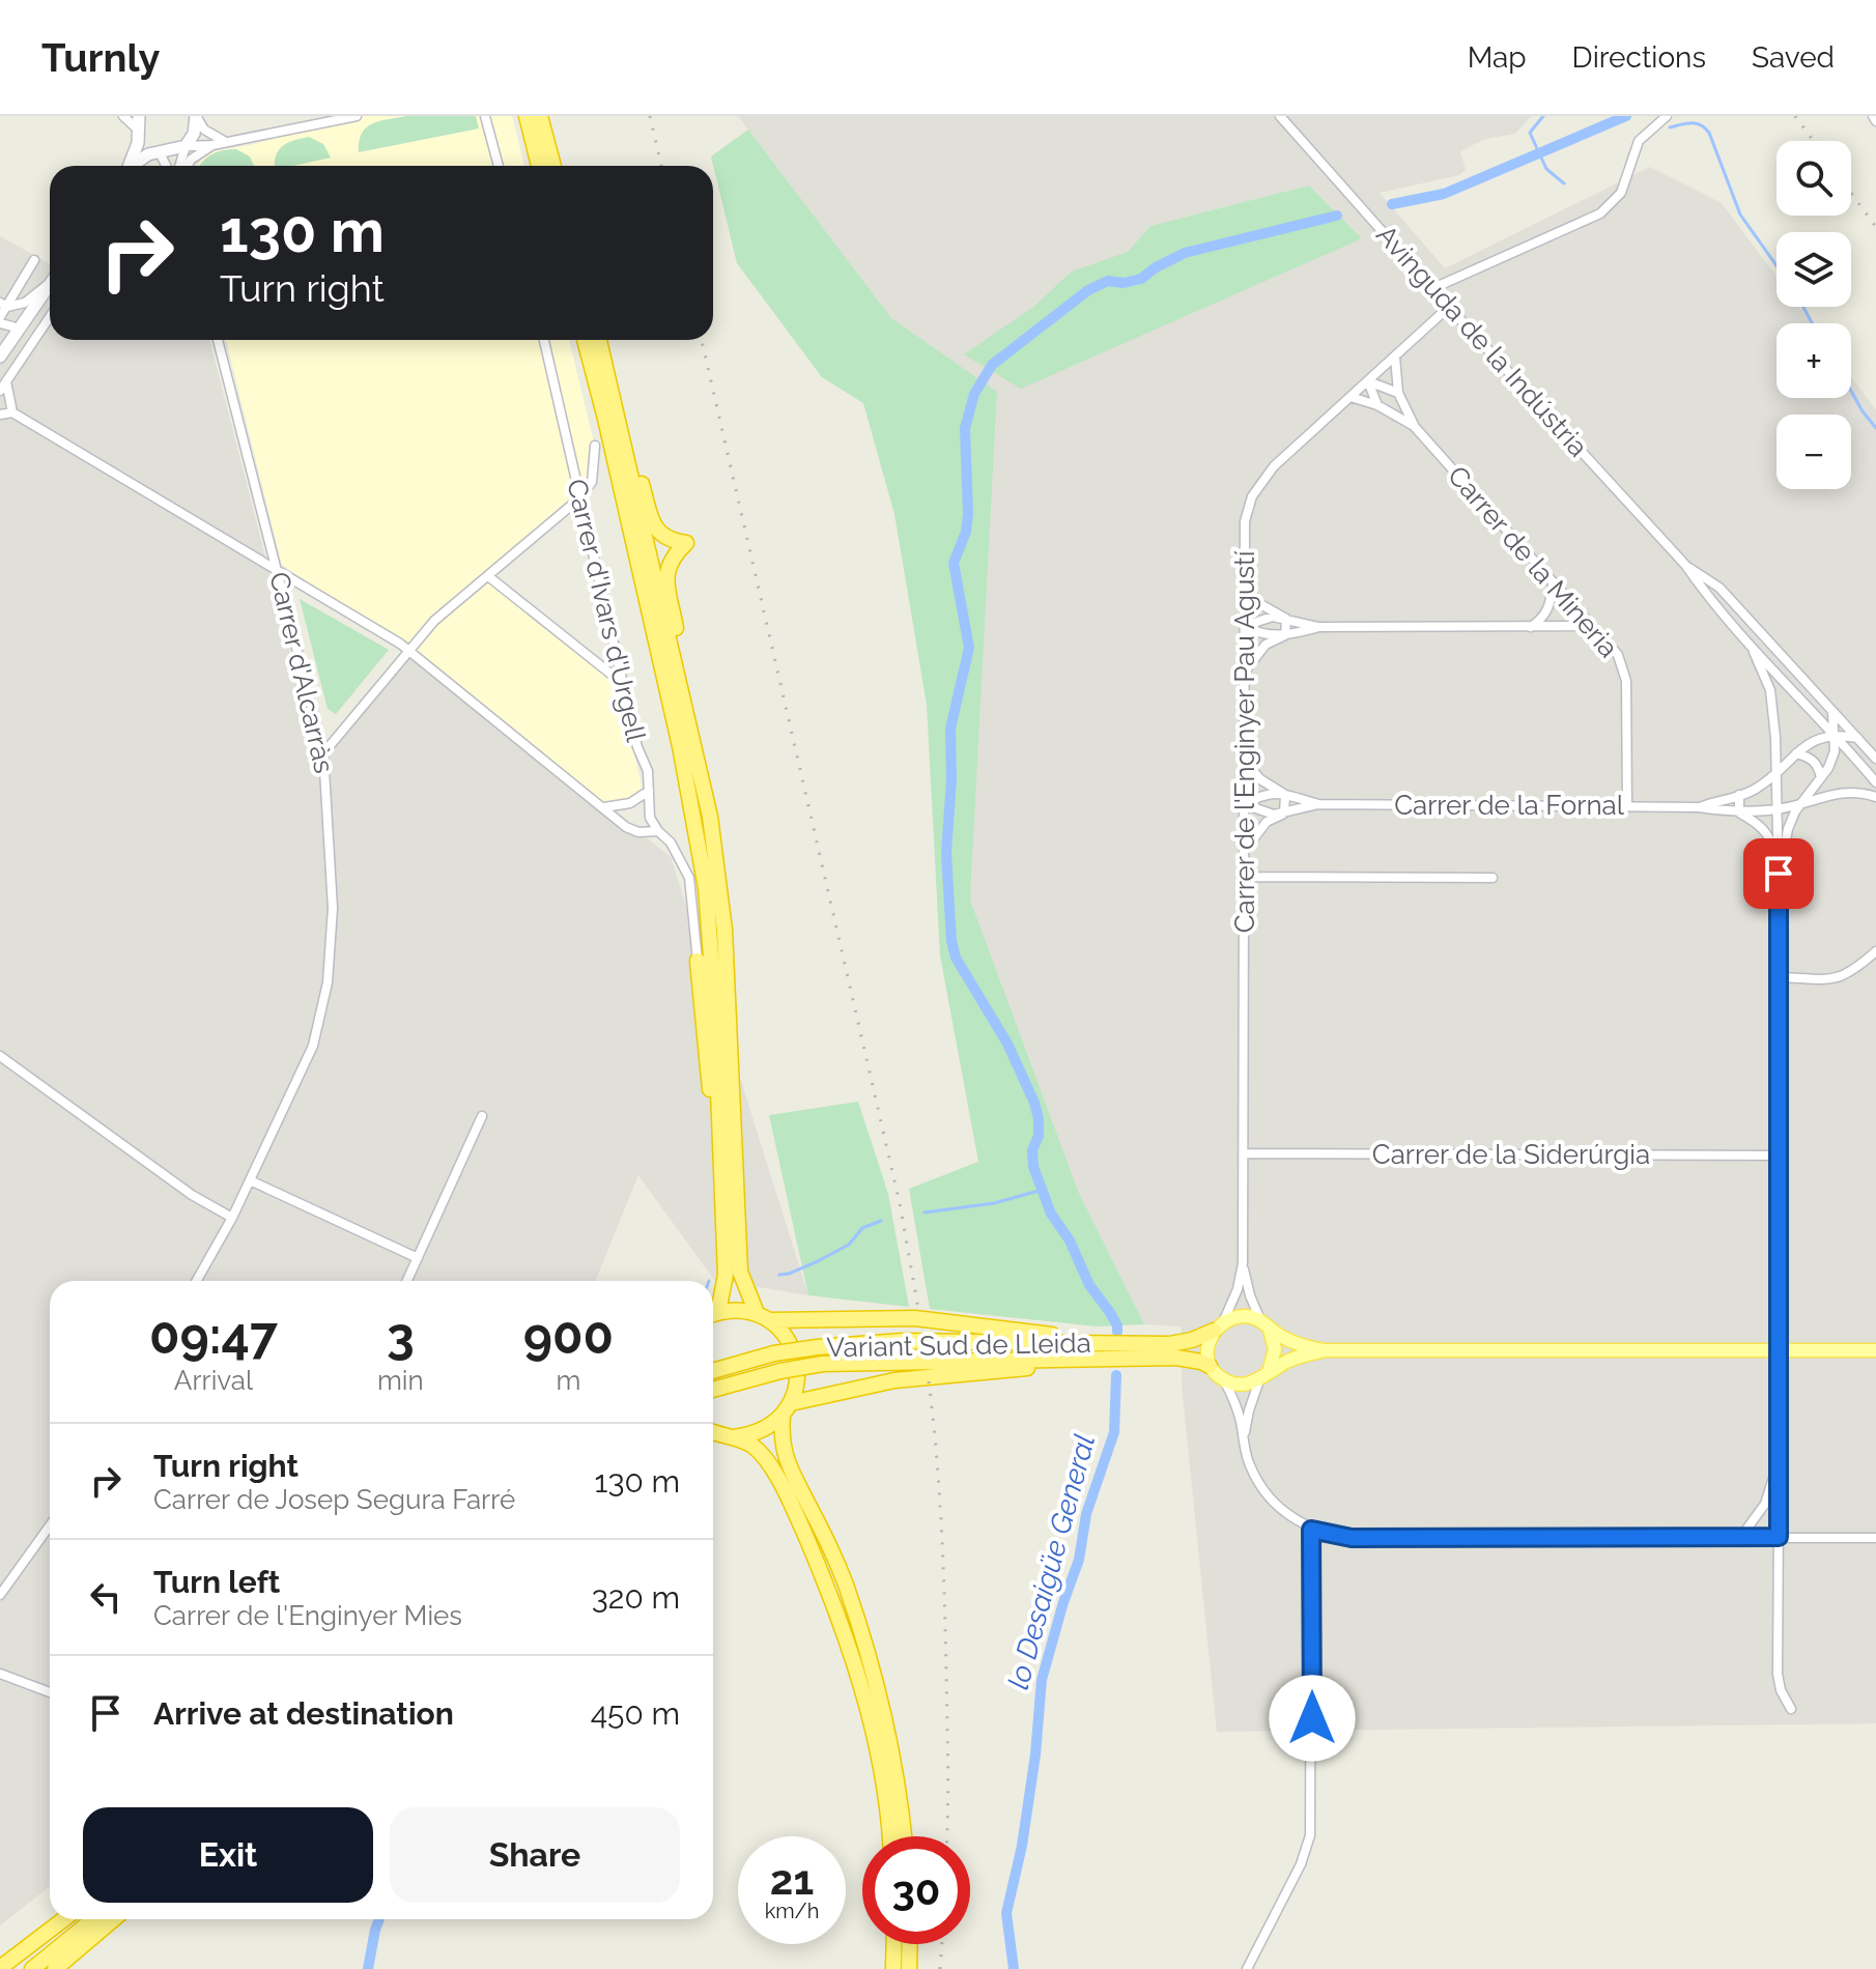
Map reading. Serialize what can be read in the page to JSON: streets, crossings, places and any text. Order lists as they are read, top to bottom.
{
  "streets": {
    "highway": ["Variant Sud de Lleida"],
    "street": [
      "Avinguda de la Indústria",
      "Carrer de la Mineria",
      "Carrer d'Ivars d'Urgell",
      "Carrer d'Alcarràs",
      "Carrer de l'Enginyer Pau Agustí",
      "Carrer de la Fornal",
      "Carrer de la Siderúrgia"
    ]
  },
  "crossings": [
    ["Avinguda de la Indústria", "Carrer de l'Enginyer Pau Agustí"],
    ["Avinguda de la Indústria", "Carrer de la Fornal"],
    ["Carrer de la Mineria", "Carrer de l'Enginyer Pau Agustí"],
    ["Carrer de la Mineria", "Carrer de la Fornal"],
    ["Carrer de l'Enginyer Pau Agustí", "Carrer de la Fornal"],
    ["Carrer de l'Enginyer Pau Agustí", "Carrer de la Siderúrgia"],
    ["Carrer de l'Enginyer Pau Agustí", "Variant Sud de Lleida"]
  ],
  "water": ["lo Desaigüe General"],
  "page": {
    "header": "Turnly",
    "nav": ["Map", "Directions", "Saved"],
    "map_buttons": ["+", "−"],
    "turn": ["130 m", "Turn right"],
    "eta": [
      "09:47",
      "Arrival",
      "3",
      "min",
      "900",
      "m"
    ],
    "list": [
      {
        "name": "Turn right",
        "note": "Carrer de Josep Segura Farré",
        "value": "130 m"
      },
      {
        "name": "Turn left",
        "note": "Carrer de l'Enginyer Mies",
        "value": "320 m"
      },
      {
        "name": "Arrive at destination",
        "value": "450 m"
      }
    ],
    "buttons": ["Exit", "Share"],
    "speed": "21 km/h",
    "limit": "30"
  }
}
